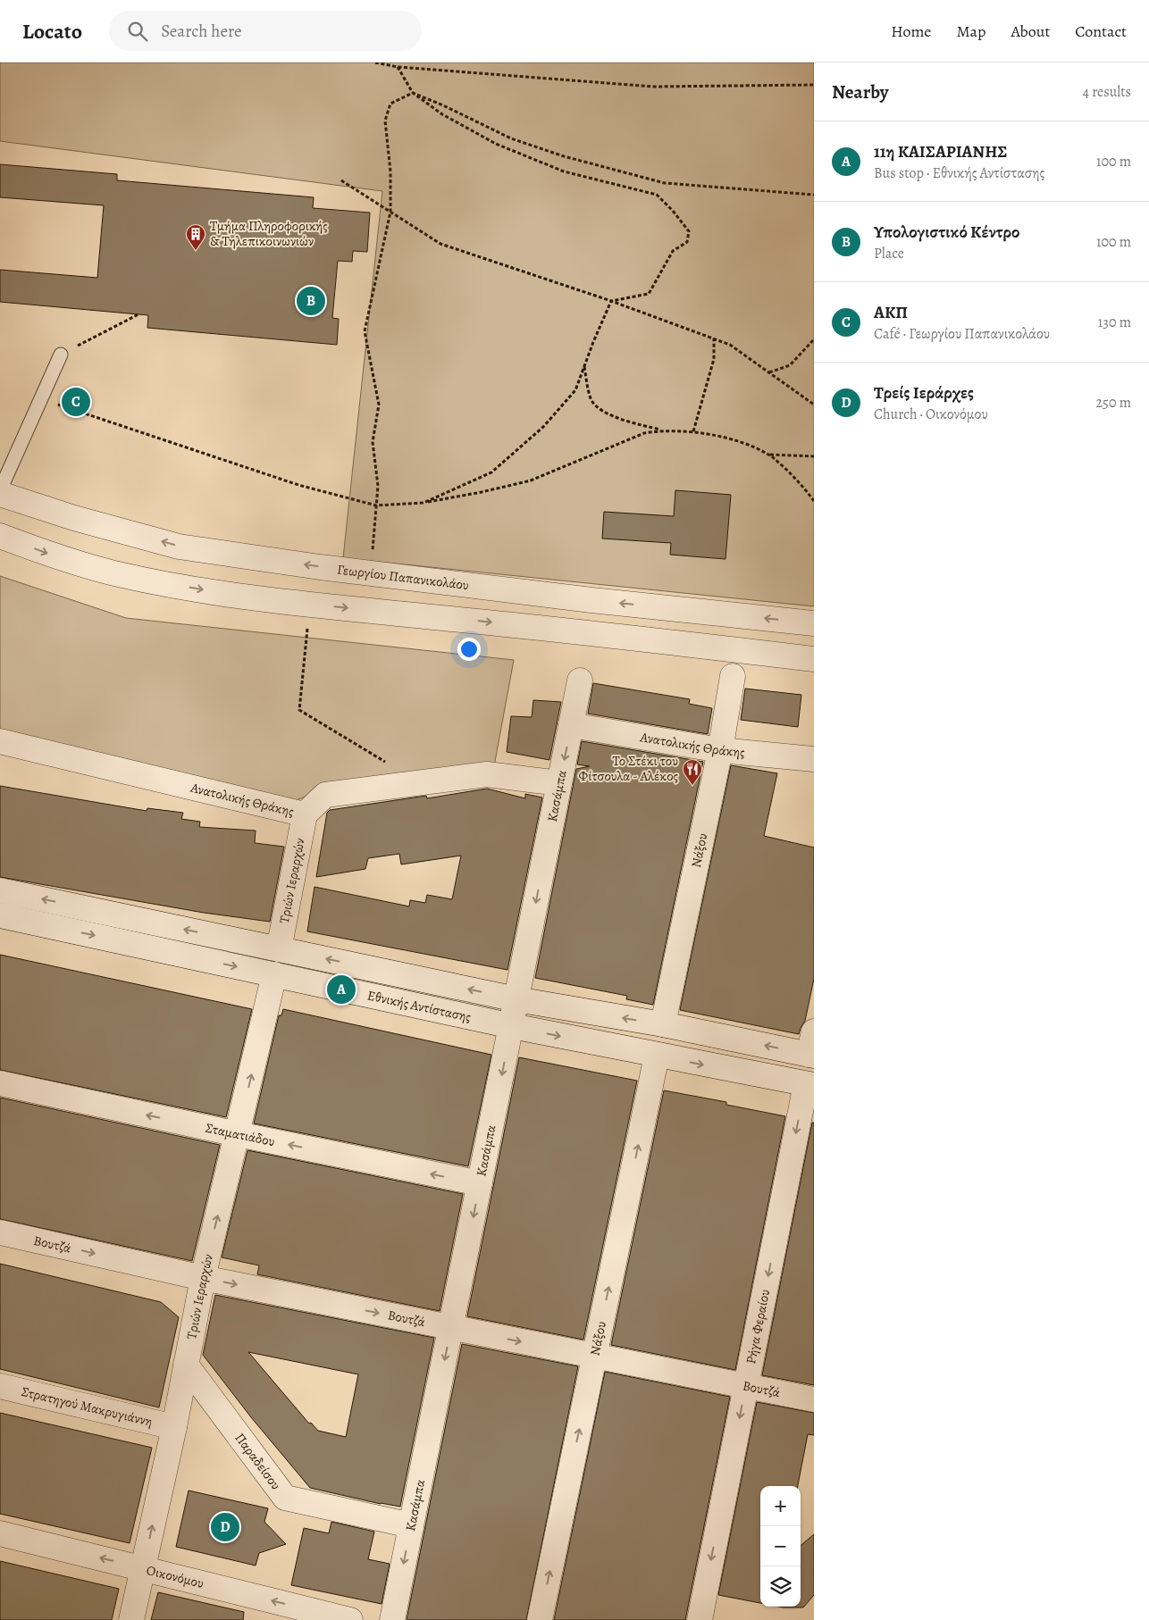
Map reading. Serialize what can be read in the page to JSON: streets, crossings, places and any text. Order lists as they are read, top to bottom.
{
  "streets": {
    "street": [
      "Γεωργίου Παπανικολάου",
      "Ανατολικής Θράκης",
      "Κασάμπα",
      "Νάξου",
      "Τριών Ιεραρχών",
      "Εθνικής Αντίστασης",
      "Σταματιάδου",
      "Βουτζά",
      "Ρήγα Φεραίου",
      "Στρατηγού Μακρυγιάννη",
      "Παραδείσου",
      "Οικονόμου"
    ]
  },
  "crossings": [
    ["Ανατολικής Θράκης", "Κασάμπα"],
    ["Ανατολικής Θράκης", "Νάξου"],
    ["Ανατολικής Θράκης", "Τριών Ιεραρχών"],
    ["Κασάμπα", "Εθνικής Αντίστασης"],
    ["Κασάμπα", "Σταματιάδου"],
    ["Κασάμπα", "Βουτζά"],
    ["Κασάμπα", "Παραδείσου"],
    ["Νάξου", "Εθνικής Αντίστασης"],
    ["Νάξου", "Βουτζά"],
    ["Τριών Ιεραρχών", "Εθνικής Αντίστασης"],
    ["Τριών Ιεραρχών", "Σταματιάδου"],
    ["Τριών Ιεραρχών", "Βουτζά"],
    ["Τριών Ιεραρχών", "Στρατηγού Μακρυγιάννη"],
    ["Τριών Ιεραρχών", "Παραδείσου"],
    ["Τριών Ιεραρχών", "Οικονόμου"],
    ["Εθνικής Αντίστασης", "Ρήγα Φεραίου"],
    ["Βουτζά", "Ρήγα Φεραίου"]
  ],
  "one_way": [
    "Κασάμπα",
    "Νάξου",
    "Τριών Ιεραρχών",
    "Σταματιάδου",
    "Βουτζά",
    "Ρήγα Φεραίου",
    "Οικονόμου"
  ],
  "places": {
    "building": ["Τμήμα Πληροφορικής & Τηλεπικοινωνιών"],
    "restaurant": ["Το Στέκι του Φίτσουλα - Αλέκος"]
  },
  "page": {
    "header": "Locato",
    "search": "Search here",
    "nav": [
      "Home",
      "Map",
      "About",
      "Contact"
    ],
    "heading": ["Nearby", "4 results"],
    "list": [
      {
        "mark": "A",
        "name": "11η ΚΑΙΣΑΡΙΑΝΗΣ",
        "note": "Bus stop · Εθνικής Αντίστασης",
        "value": "100 m"
      },
      {
        "mark": "B",
        "name": "Υπολογιστικό Κέντρο",
        "note": "Place",
        "value": "100 m"
      },
      {
        "mark": "C",
        "name": "ΑΚΠ",
        "note": "Café · Γεωργίου Παπανικολάου",
        "value": "130 m"
      },
      {
        "mark": "D",
        "name": "Τρείς Ιεράρχες",
        "note": "Church · Οικονόμου",
        "value": "250 m"
      }
    ],
    "pins": [
      "B",
      "C",
      "A",
      "D"
    ],
    "map_buttons": ["+", "−"]
  }
}
